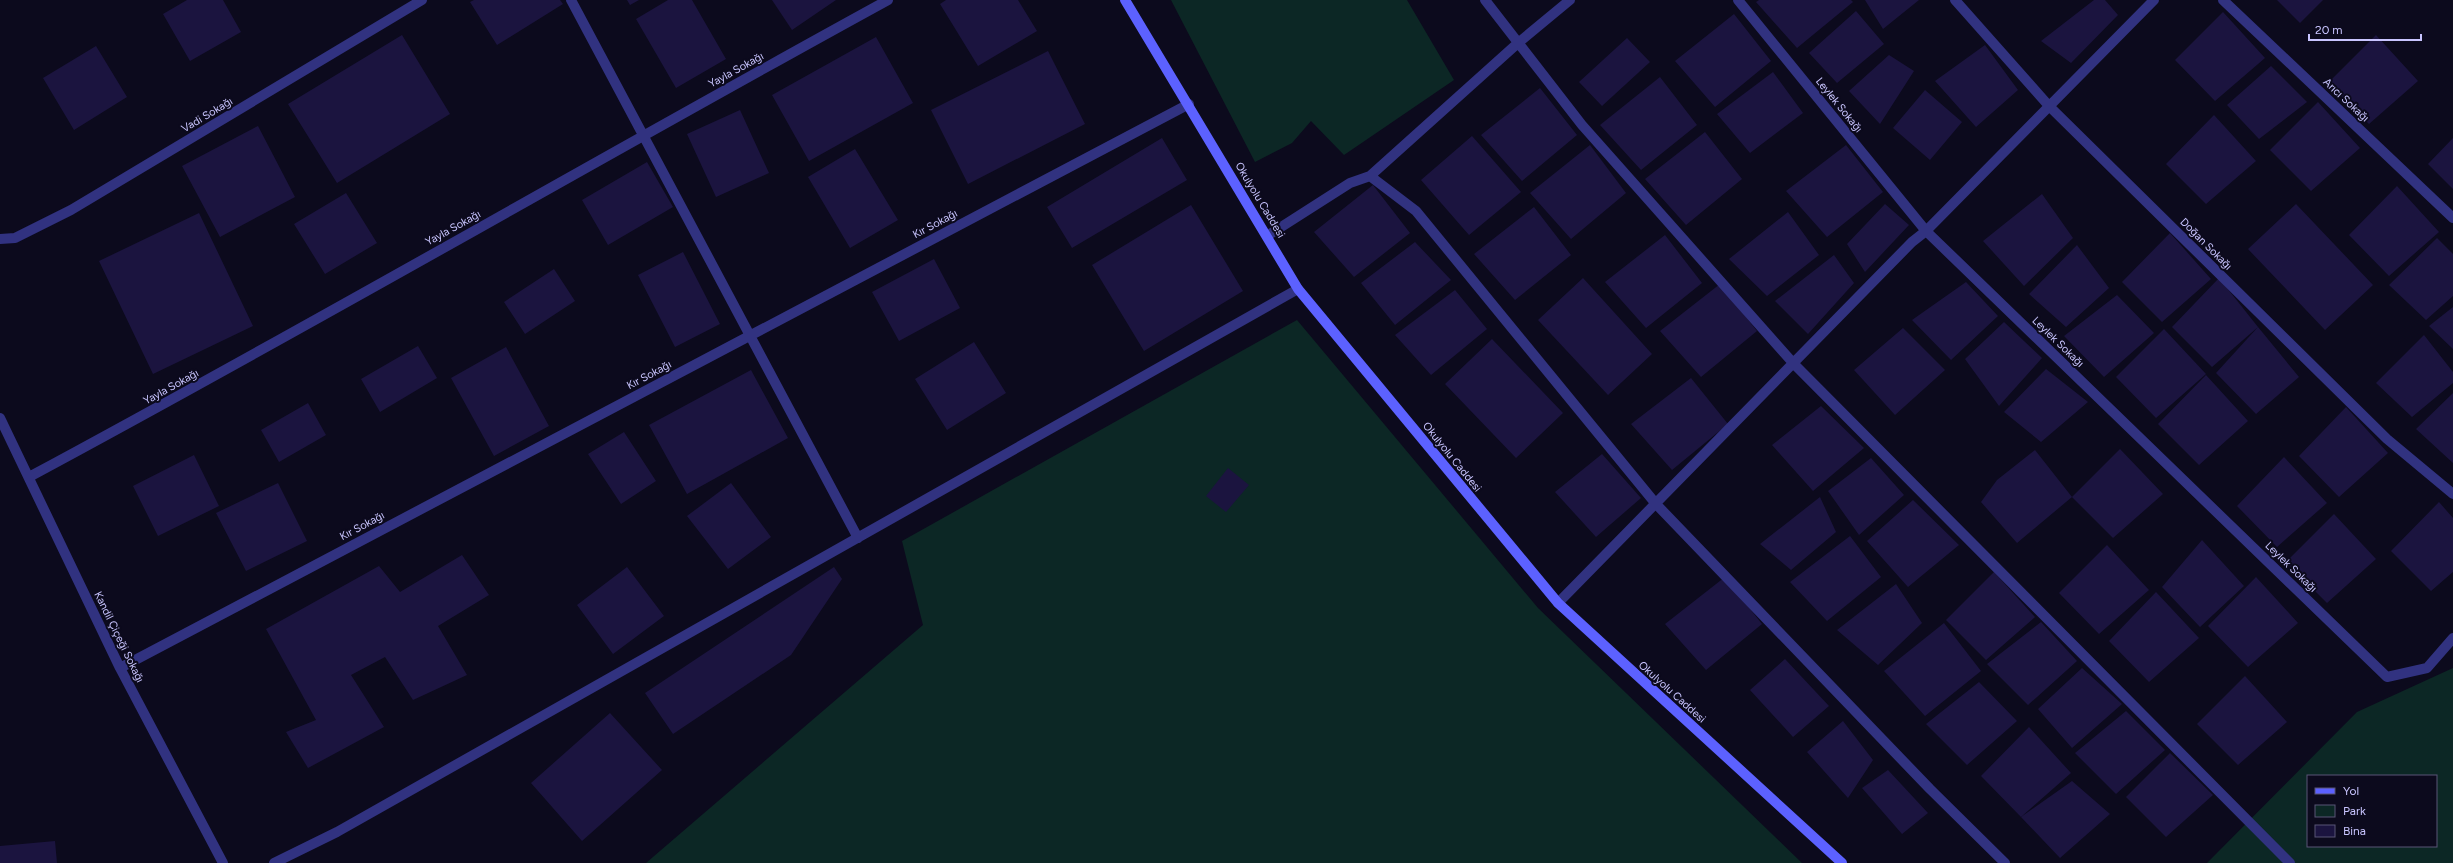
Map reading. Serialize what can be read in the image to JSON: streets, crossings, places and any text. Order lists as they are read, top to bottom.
{
  "streets": {
    "street": [
      "Yayla Sokağı",
      "Arıcı Sokağı",
      "Leylek Sokağı",
      "Vadi Sokağı",
      "Okulyolu Caddesi",
      "Kır Sokağı",
      "Doğan Sokağı",
      "Kandil Çiçeği Sokağı"
    ]
  },
  "crossings": [
    ["Yayla Sokağı", "Kandil Çiçeği Sokağı"],
    ["Okulyolu Caddesi", "Kır Sokağı"],
    ["Kır Sokağı", "Kandil Çiçeği Sokağı"]
  ],
  "legend": ["Yol", "Park", "Bina"],
  "scale_bar": "20 m"
}
